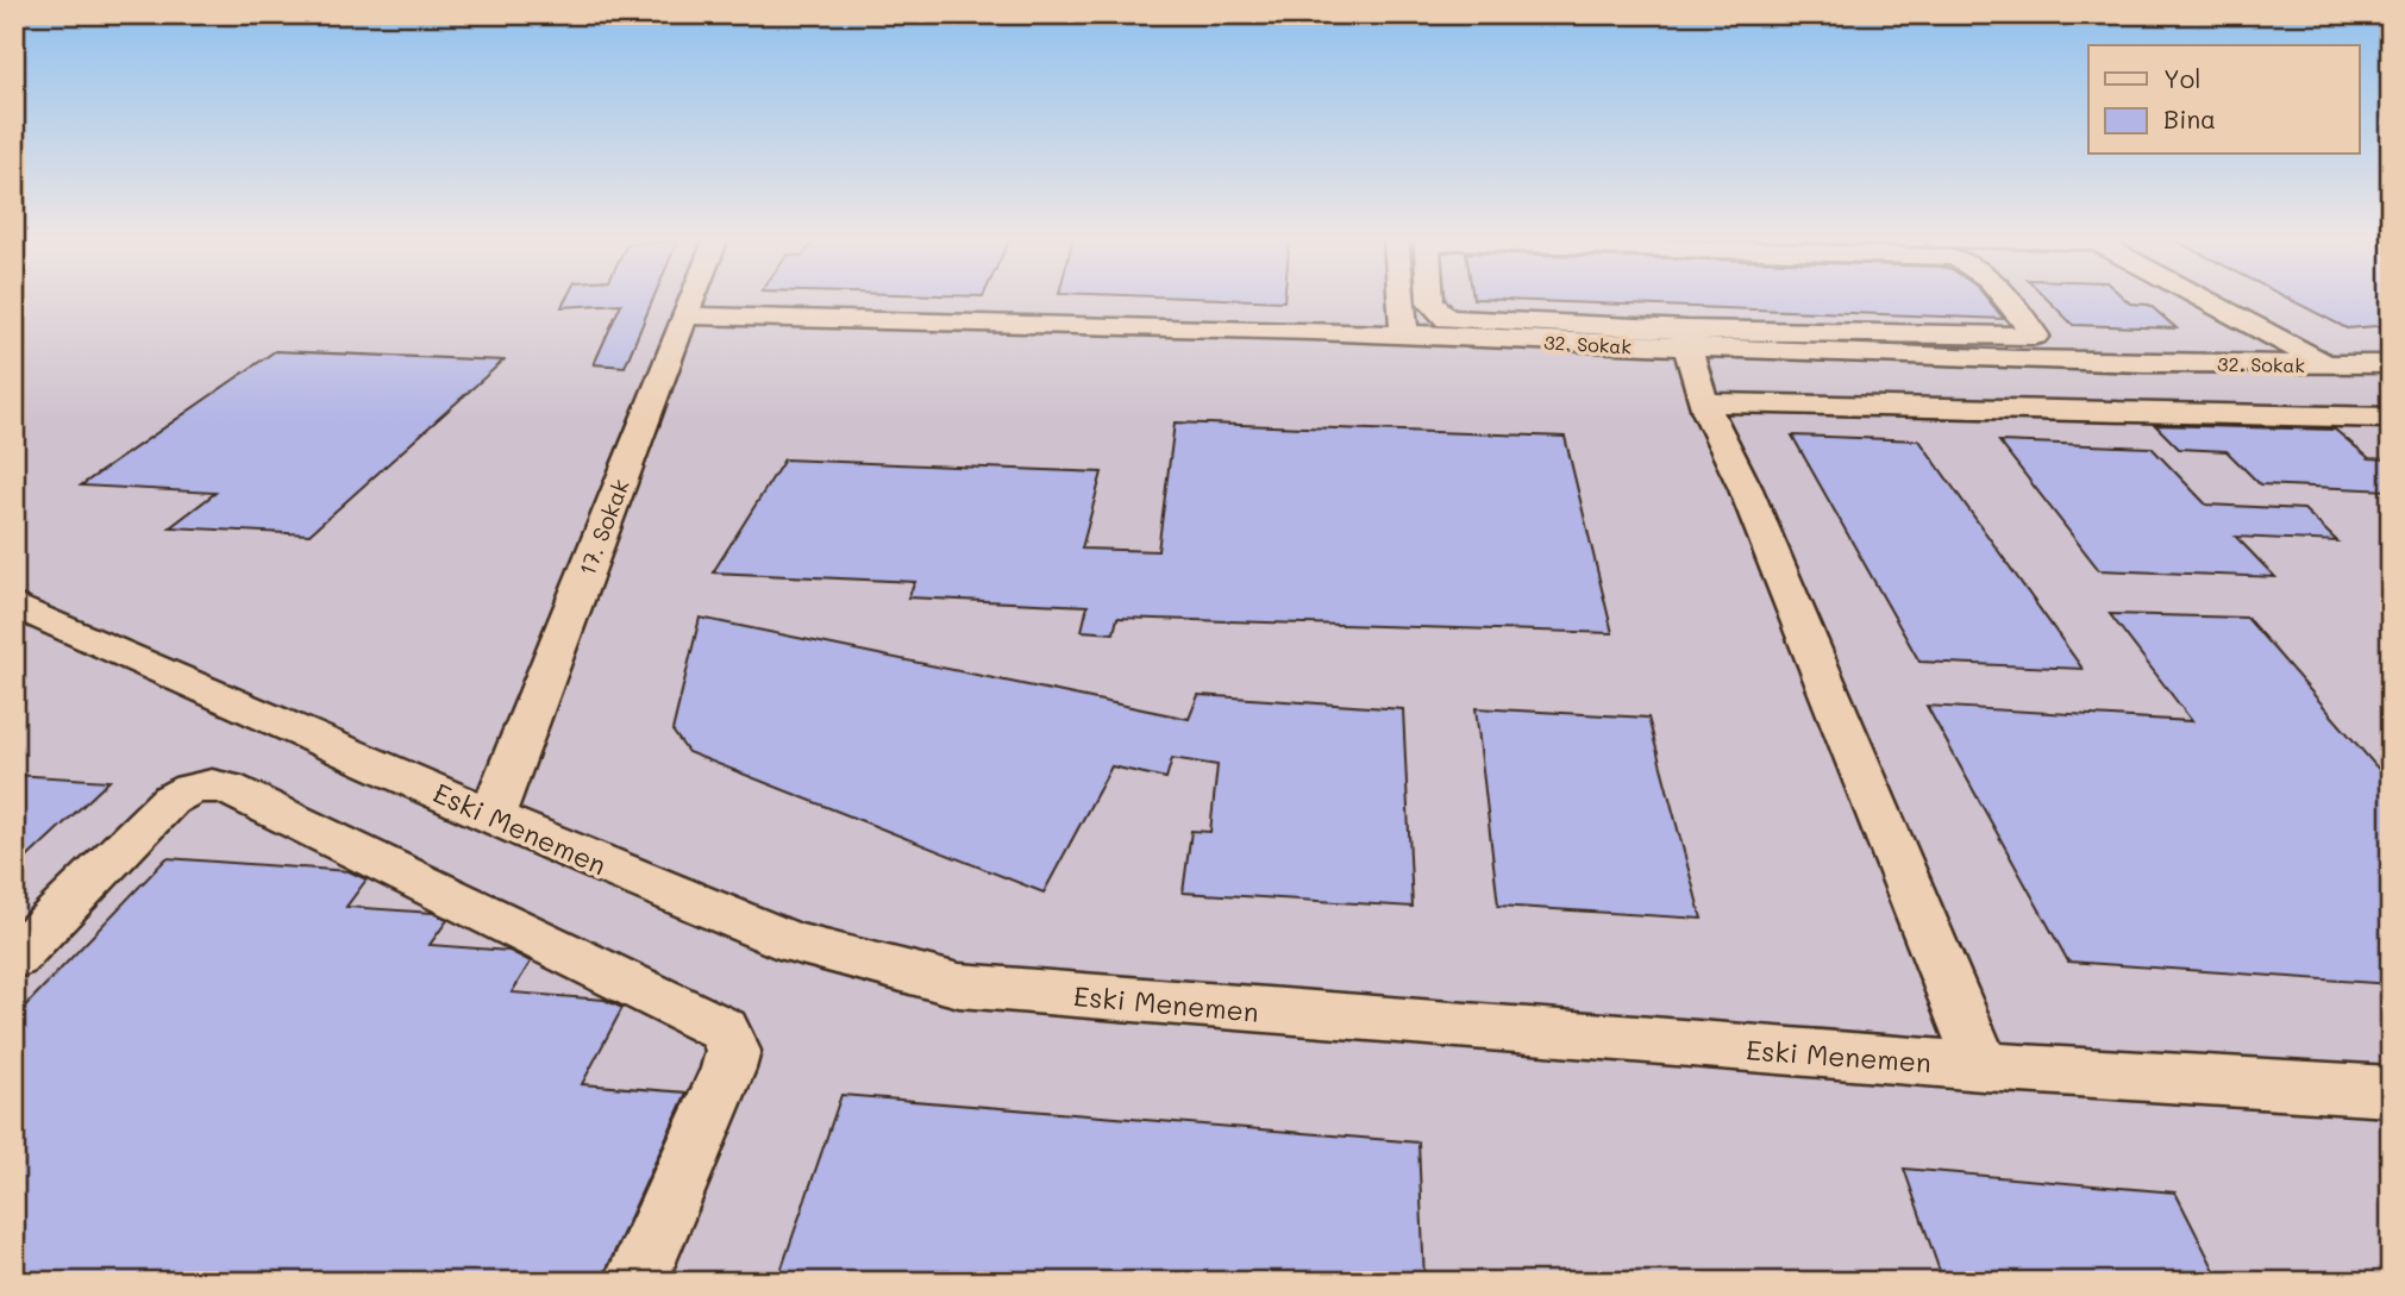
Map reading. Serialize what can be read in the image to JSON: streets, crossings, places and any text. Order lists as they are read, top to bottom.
{
  "streets": {
    "street": ["32. Sokak", "17. Sokak", "Eski Menemen"]
  },
  "crossings": [
    ["32. Sokak", "17. Sokak"],
    ["17. Sokak", "Eski Menemen"]
  ],
  "legend": ["Yol", "Bina"]
}
